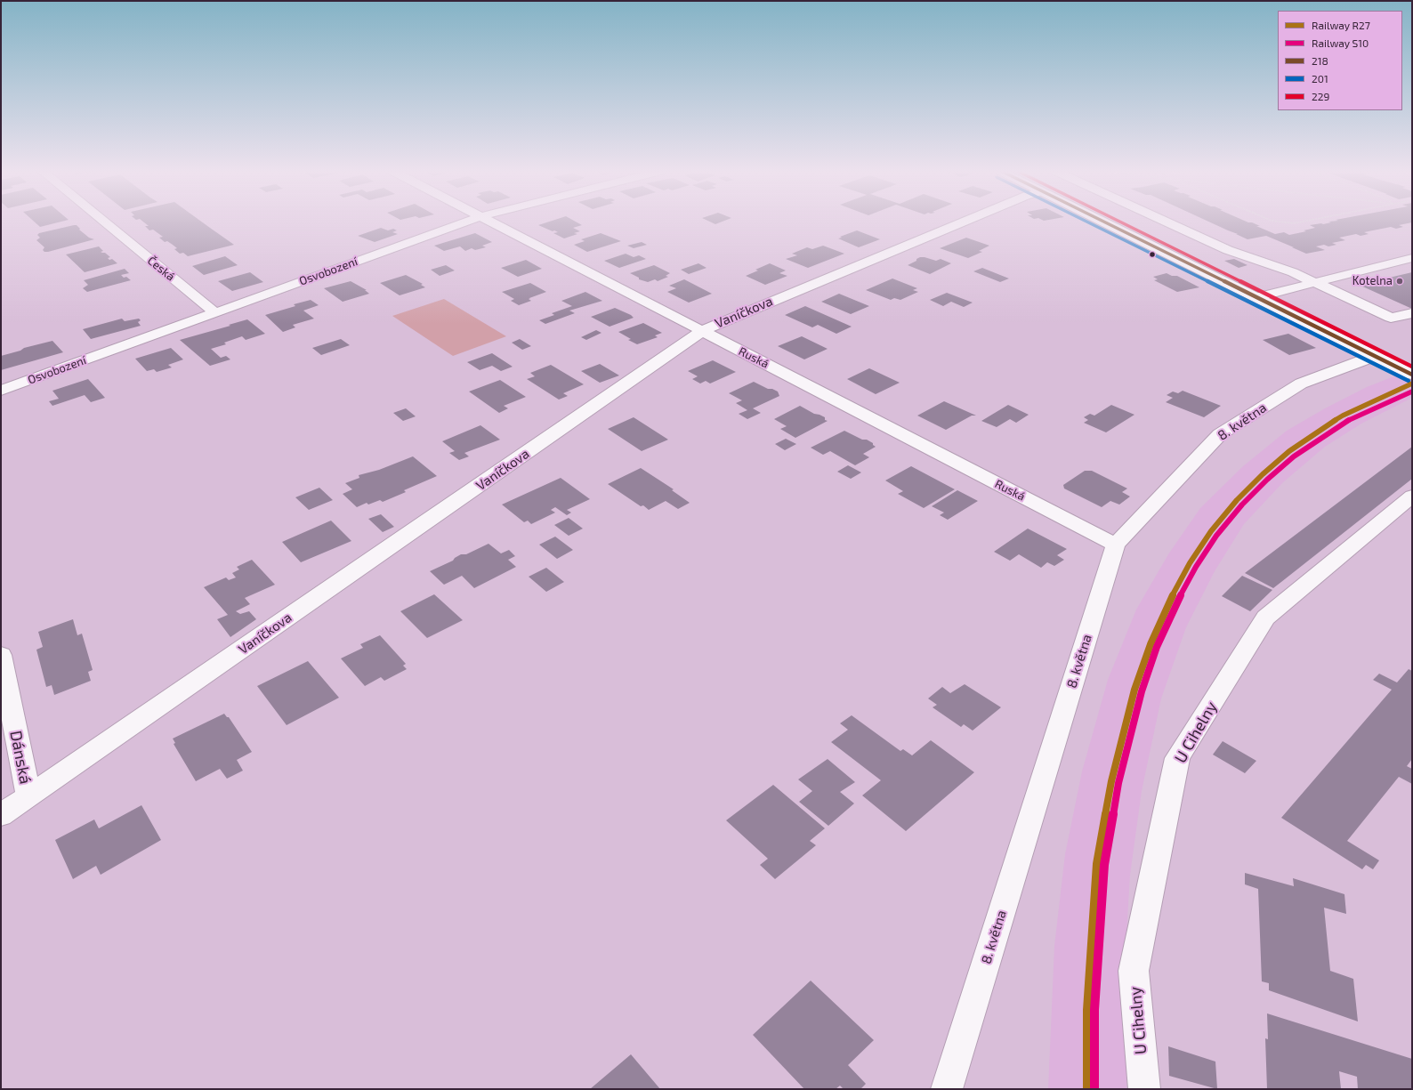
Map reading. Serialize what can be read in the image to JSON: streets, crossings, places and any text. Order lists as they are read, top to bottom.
{
  "streets": {
    "street": [
      "Česká",
      "Osvobození",
      "Vaníčkova",
      "Ruská",
      "8. května",
      "U Cihelny",
      "Dánská"
    ]
  },
  "crossings": [
    ["Česká", "Osvobození"],
    ["Vaníčkova", "Ruská"],
    ["Vaníčkova", "Dánská"],
    ["Ruská", "8. května"]
  ],
  "places": ["Kotelna"],
  "lines": [
    "transit line 218",
    "transit line 201",
    "transit line 229",
    "rail line R27",
    "rail line S10"
  ],
  "legend": [
    "Railway R27",
    "Railway S10",
    "218",
    "201",
    "229"
  ]
}
